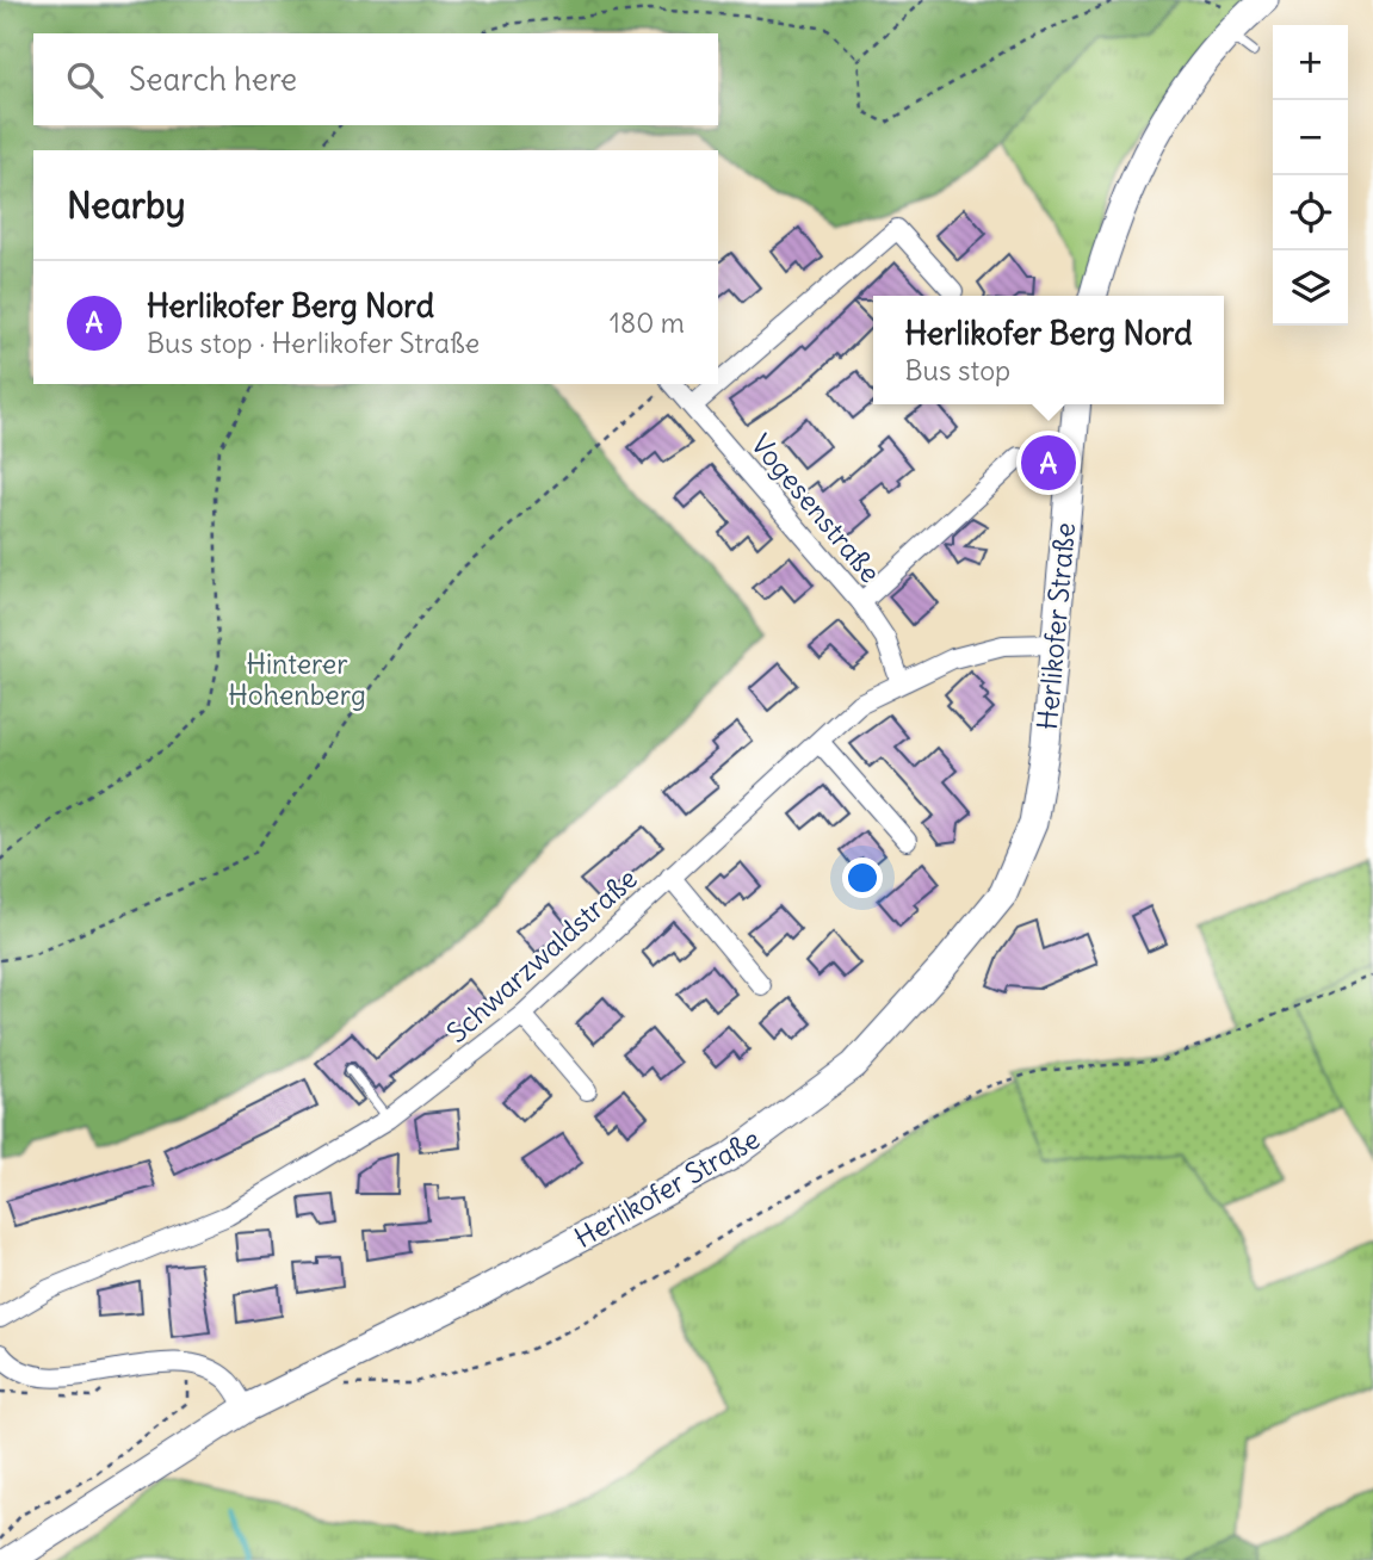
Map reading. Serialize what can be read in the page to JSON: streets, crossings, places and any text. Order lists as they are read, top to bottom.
{
  "streets": {
    "main road": ["Herlikofer Straße"],
    "street": ["Vogesenstraße", "Schwarzwaldstraße"]
  },
  "crossings": [
    ["Vogesenstraße", "Schwarzwaldstraße"],
    ["Herlikofer Straße", "Schwarzwaldstraße"]
  ],
  "parks": ["Hinterer Hohenberg"],
  "page": {
    "map_buttons": ["+", "−"],
    "search": "Search here",
    "heading": "Nearby",
    "list": [
      {
        "mark": "A",
        "name": "Herlikofer Berg Nord",
        "note": "Bus stop · Herlikofer Straße",
        "value": "180 m"
      }
    ],
    "popup": ["Herlikofer Berg Nord", "Bus stop"],
    "pins": "A"
  }
}
